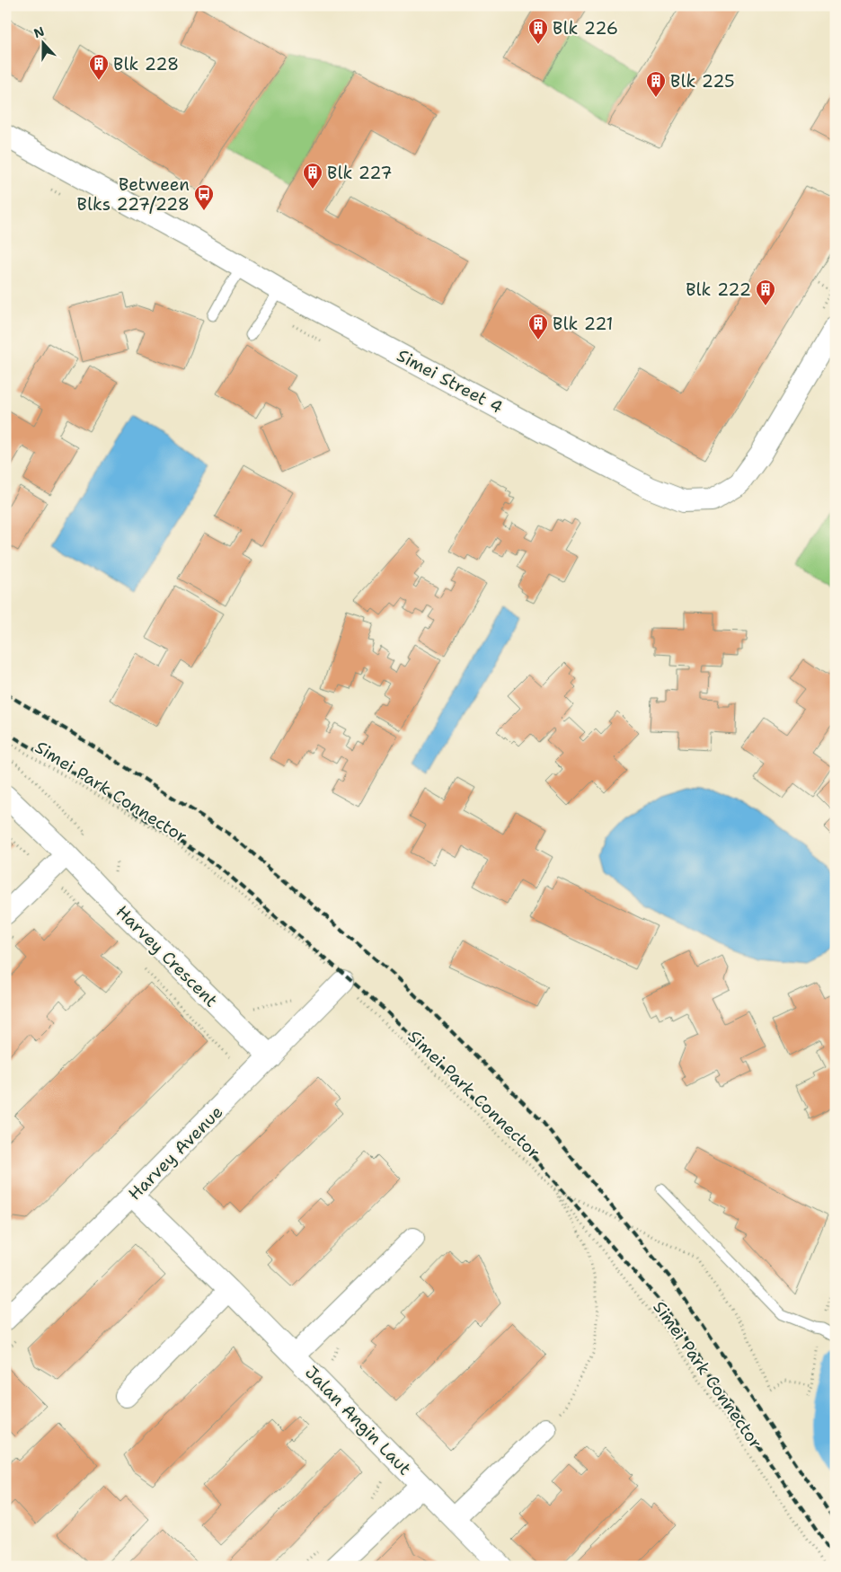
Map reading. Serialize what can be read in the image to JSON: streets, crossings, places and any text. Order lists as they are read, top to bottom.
{
  "streets": {
    "street": [
      "Simei Street 4",
      "Harvey Crescent",
      "Harvey Avenue",
      "Jalan Angin Laut"
    ],
    "path": ["Simei Park Connector"]
  },
  "crossings": [
    ["Simei Park Connector", "Harvey Avenue"],
    ["Harvey Crescent", "Harvey Avenue"],
    ["Harvey Avenue", "Jalan Angin Laut"]
  ],
  "places": {
    "building": [
      "Blk 226",
      "Blk 228",
      "Blk 225",
      "Blk 227",
      "Blk 222",
      "Blk 221"
    ],
    "bus stop": ["Between Blks 227/228"]
  },
  "north": "top"
}
